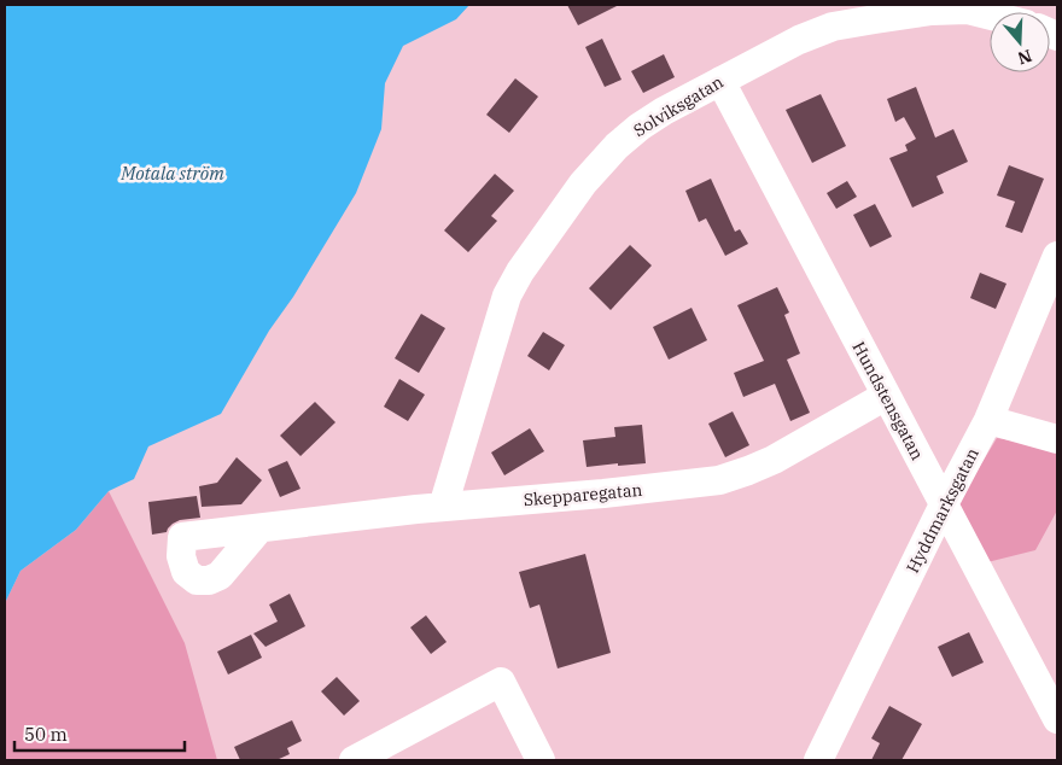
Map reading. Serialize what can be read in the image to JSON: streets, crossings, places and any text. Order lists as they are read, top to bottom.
{
  "streets": {
    "street": [
      "Solviksgatan",
      "Hundstensgatan",
      "Skepparegatan",
      "Hyddmarksgatan"
    ]
  },
  "crossings": [
    ["Solviksgatan", "Hundstensgatan"],
    ["Solviksgatan", "Skepparegatan"],
    ["Hundstensgatan", "Skepparegatan"],
    ["Hundstensgatan", "Hyddmarksgatan"]
  ],
  "water": ["Motala ström"],
  "scale_bar": "50 m",
  "north": "bottom"
}
